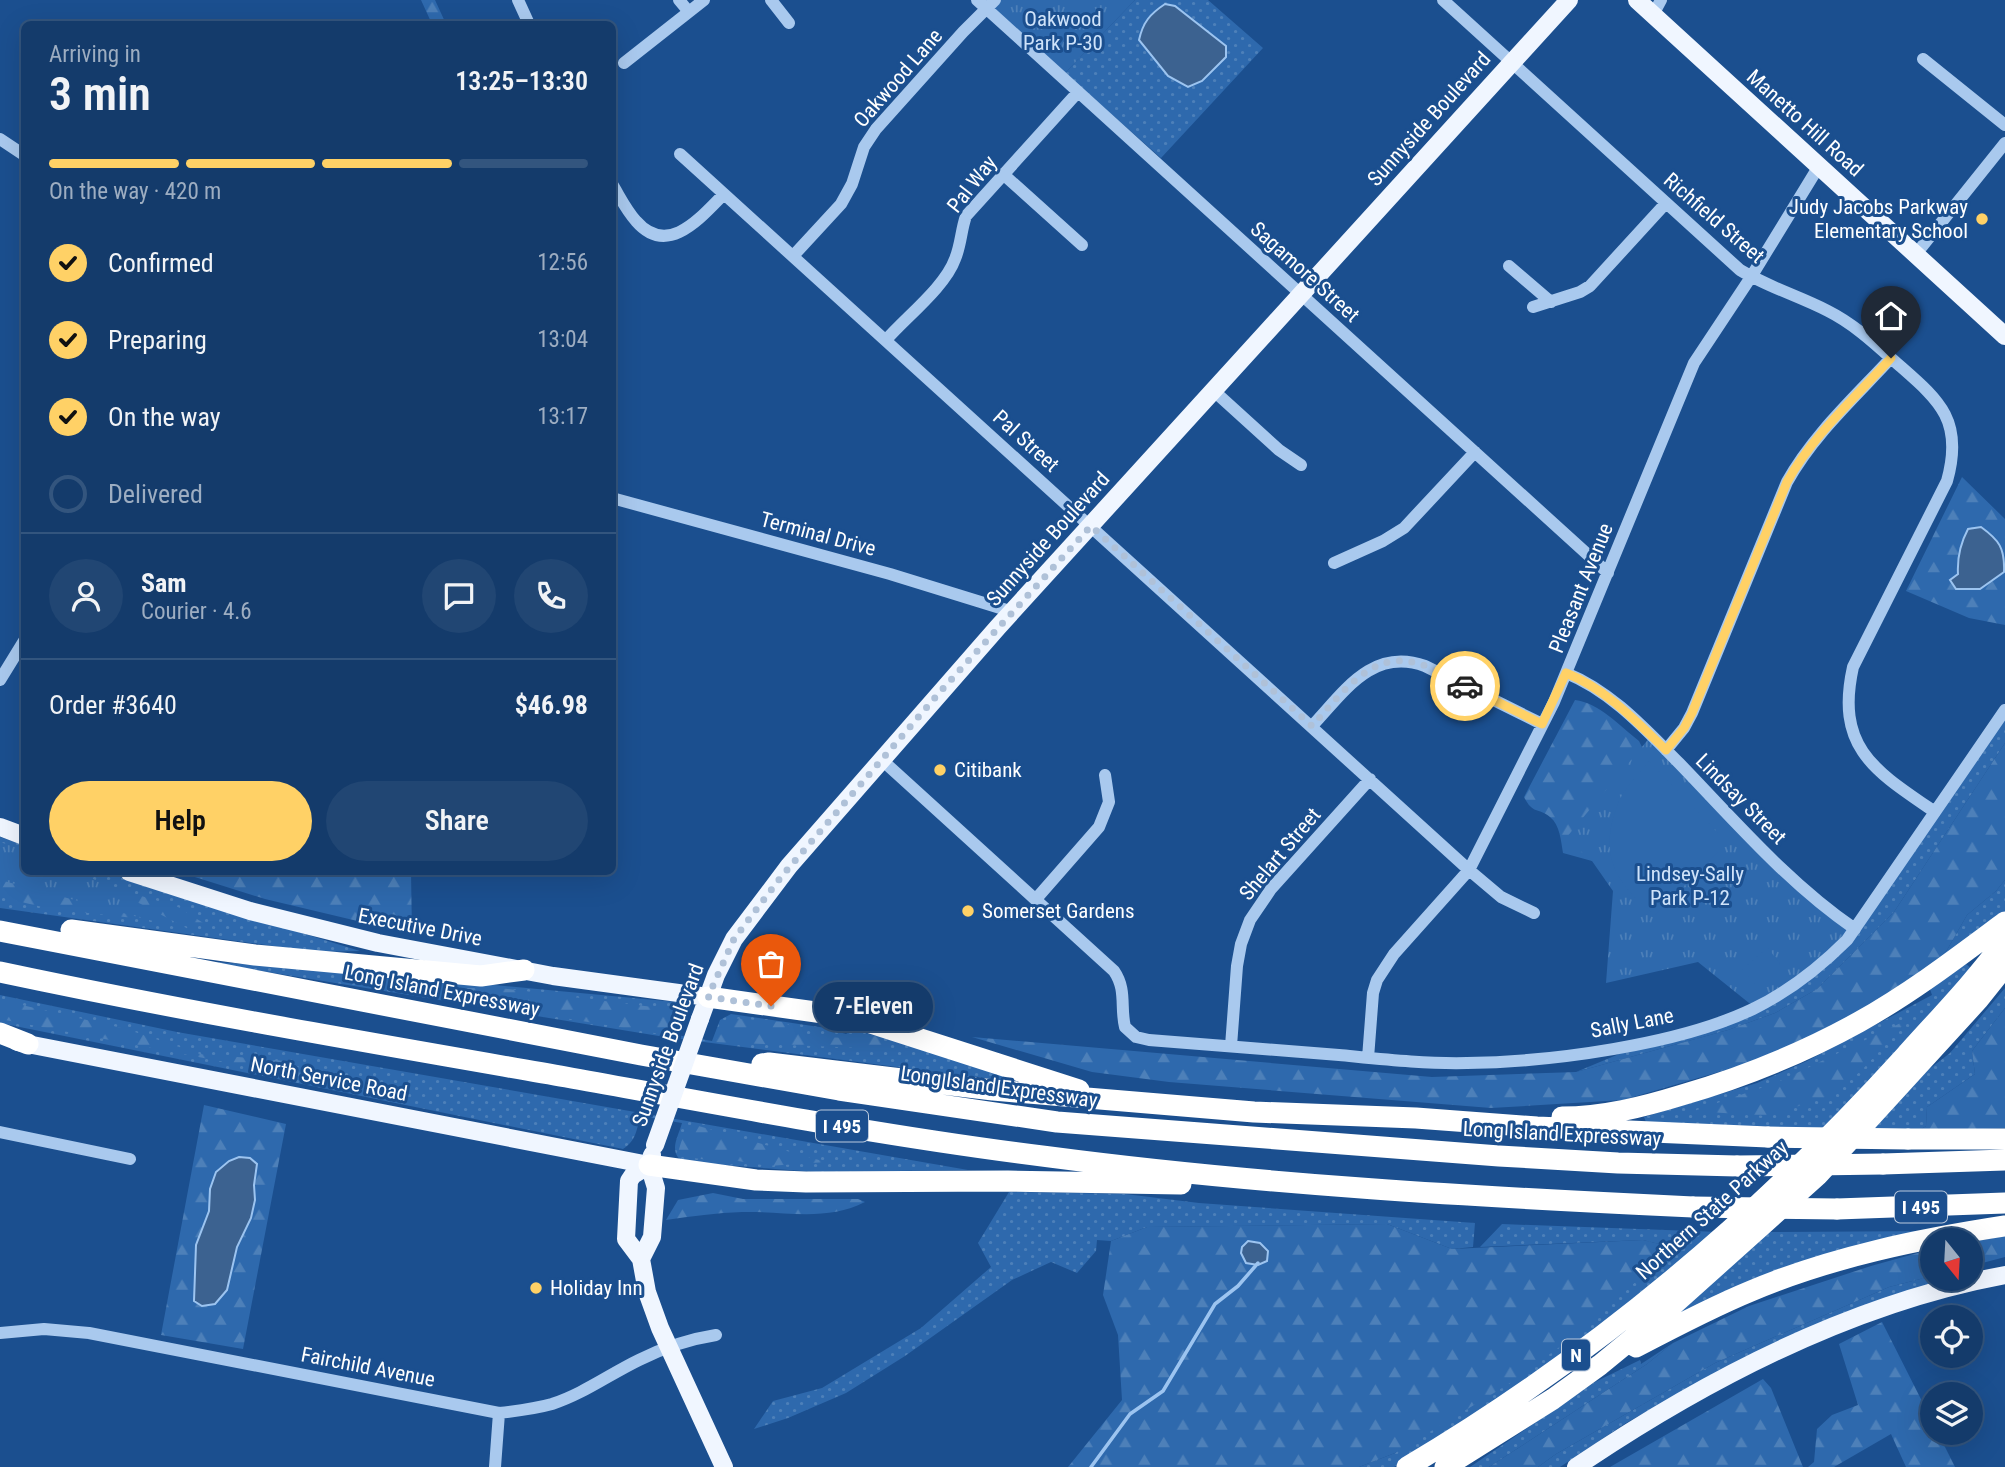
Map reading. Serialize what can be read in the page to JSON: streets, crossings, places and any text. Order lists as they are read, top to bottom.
{
  "streets": {
    "highway": [
      "Long Island Expressway",
      "I 495",
      "Northern State Parkway",
      "N"
    ],
    "main road": [
      "Sunnyside Boulevard",
      "Manetto Hill Road",
      "Executive Drive",
      "North Service Road"
    ],
    "street": [
      "Oakwood Lane",
      "Pal Way",
      "Richfield Street",
      "Sagamore Street",
      "Pal Street",
      "Terminal Drive",
      "Pleasant Avenue",
      "Lindsay Street",
      "Shelart Street",
      "Sally Lane",
      "Fairchild Avenue"
    ]
  },
  "crossings": [
    ["Oakwood Lane", "Sagamore Street"],
    ["Oakwood Lane", "Pal Street"],
    ["Sunnyside Boulevard", "Richfield Street"],
    ["Sunnyside Boulevard", "Sagamore Street"],
    ["Sunnyside Boulevard", "Pal Street"],
    ["Sunnyside Boulevard", "Terminal Drive"],
    ["Sunnyside Boulevard", "Executive Drive"],
    ["Sunnyside Boulevard", "North Service Road"],
    ["Sunnyside Boulevard", "Fairchild Avenue"],
    ["Manetto Hill Road", "Pleasant Avenue"],
    ["Pal Way", "Sagamore Street"],
    ["Pal Way", "Pal Street"],
    ["Richfield Street", "Pleasant Avenue"],
    ["Richfield Street", "Sally Lane"],
    ["Sagamore Street", "Pleasant Avenue"],
    ["Pal Street", "Pleasant Avenue"],
    ["Pal Street", "Shelart Street"],
    ["Pleasant Avenue", "Lindsay Street"],
    ["Pleasant Avenue", "Sally Lane"],
    ["Lindsay Street", "Sally Lane"],
    ["Shelart Street", "Sally Lane"]
  ],
  "parks": ["Oakwood Park P-30", "Lindsey-Sally Park P-12"],
  "places": [
    "Judy Jacobs Parkway Elementary School",
    "Citibank",
    "Somerset Gardens",
    "7-Eleven",
    "Holiday Inn"
  ],
  "north": "bottom",
  "page": {
    "heading": ["3 min", "Arriving in", "13:25–13:30"],
    "panel": [
      "Sam",
      "Courier · 4.6",
      "Order #3640",
      "$46.98"
    ],
    "bar": "On the way · 420 m",
    "list": [
      ["Confirmed", "12:56"],
      ["Preparing", "13:04"],
      ["On the way", "13:17"],
      "Delivered"
    ],
    "buttons": ["Help", "Share"],
    "bubble": "7-Eleven"
  }
}
